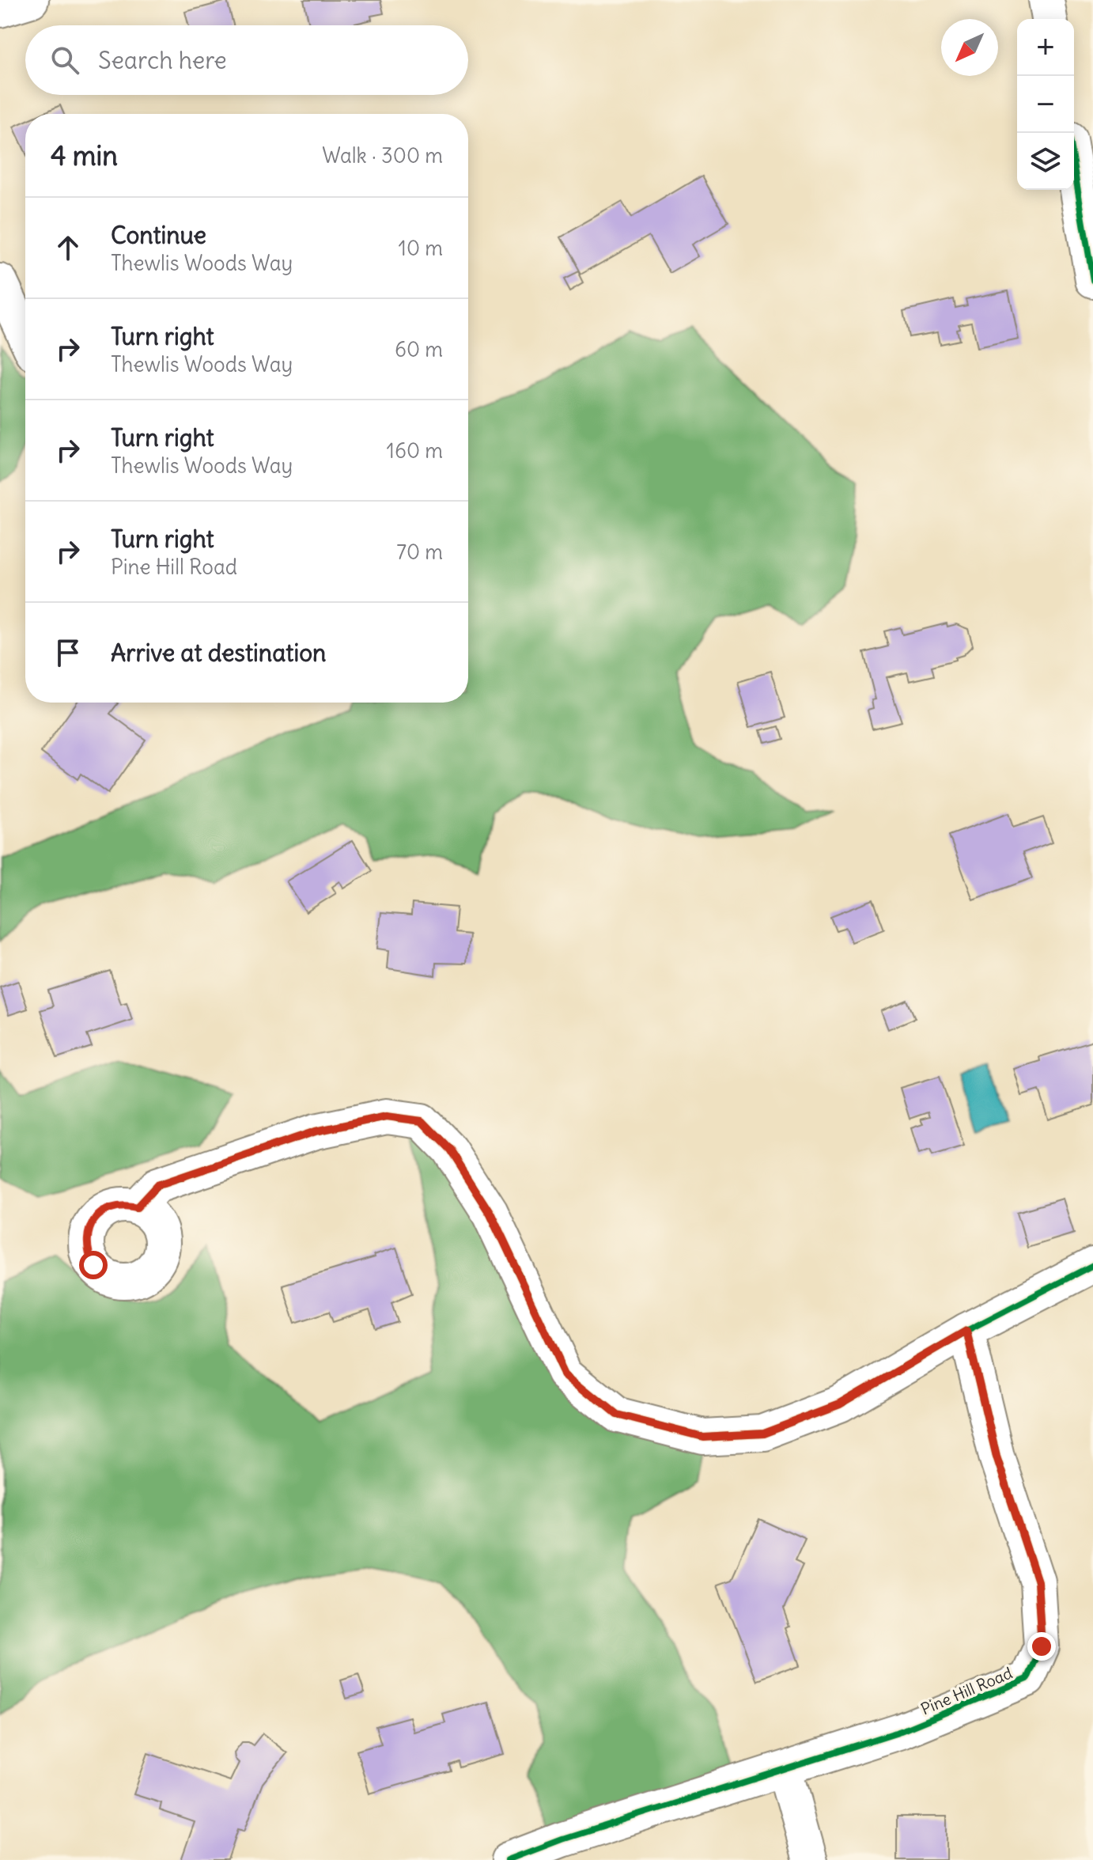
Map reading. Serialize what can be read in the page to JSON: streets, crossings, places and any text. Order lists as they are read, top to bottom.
{
  "streets": {
    "street": ["Pine Hill Road"]
  },
  "north": "bottom left",
  "page": {
    "map_buttons": ["+", "−"],
    "search": "Search here",
    "heading": ["4 min", "Walk · 300 m"],
    "list": [
      ["Continue", "Thewlis Woods Way", "10 m"],
      ["Turn right", "Thewlis Woods Way", "60 m"],
      ["Turn right", "Thewlis Woods Way", "160 m"],
      ["Turn right", "Pine Hill Road", "70 m"],
      "Arrive at destination"
    ]
  }
}
